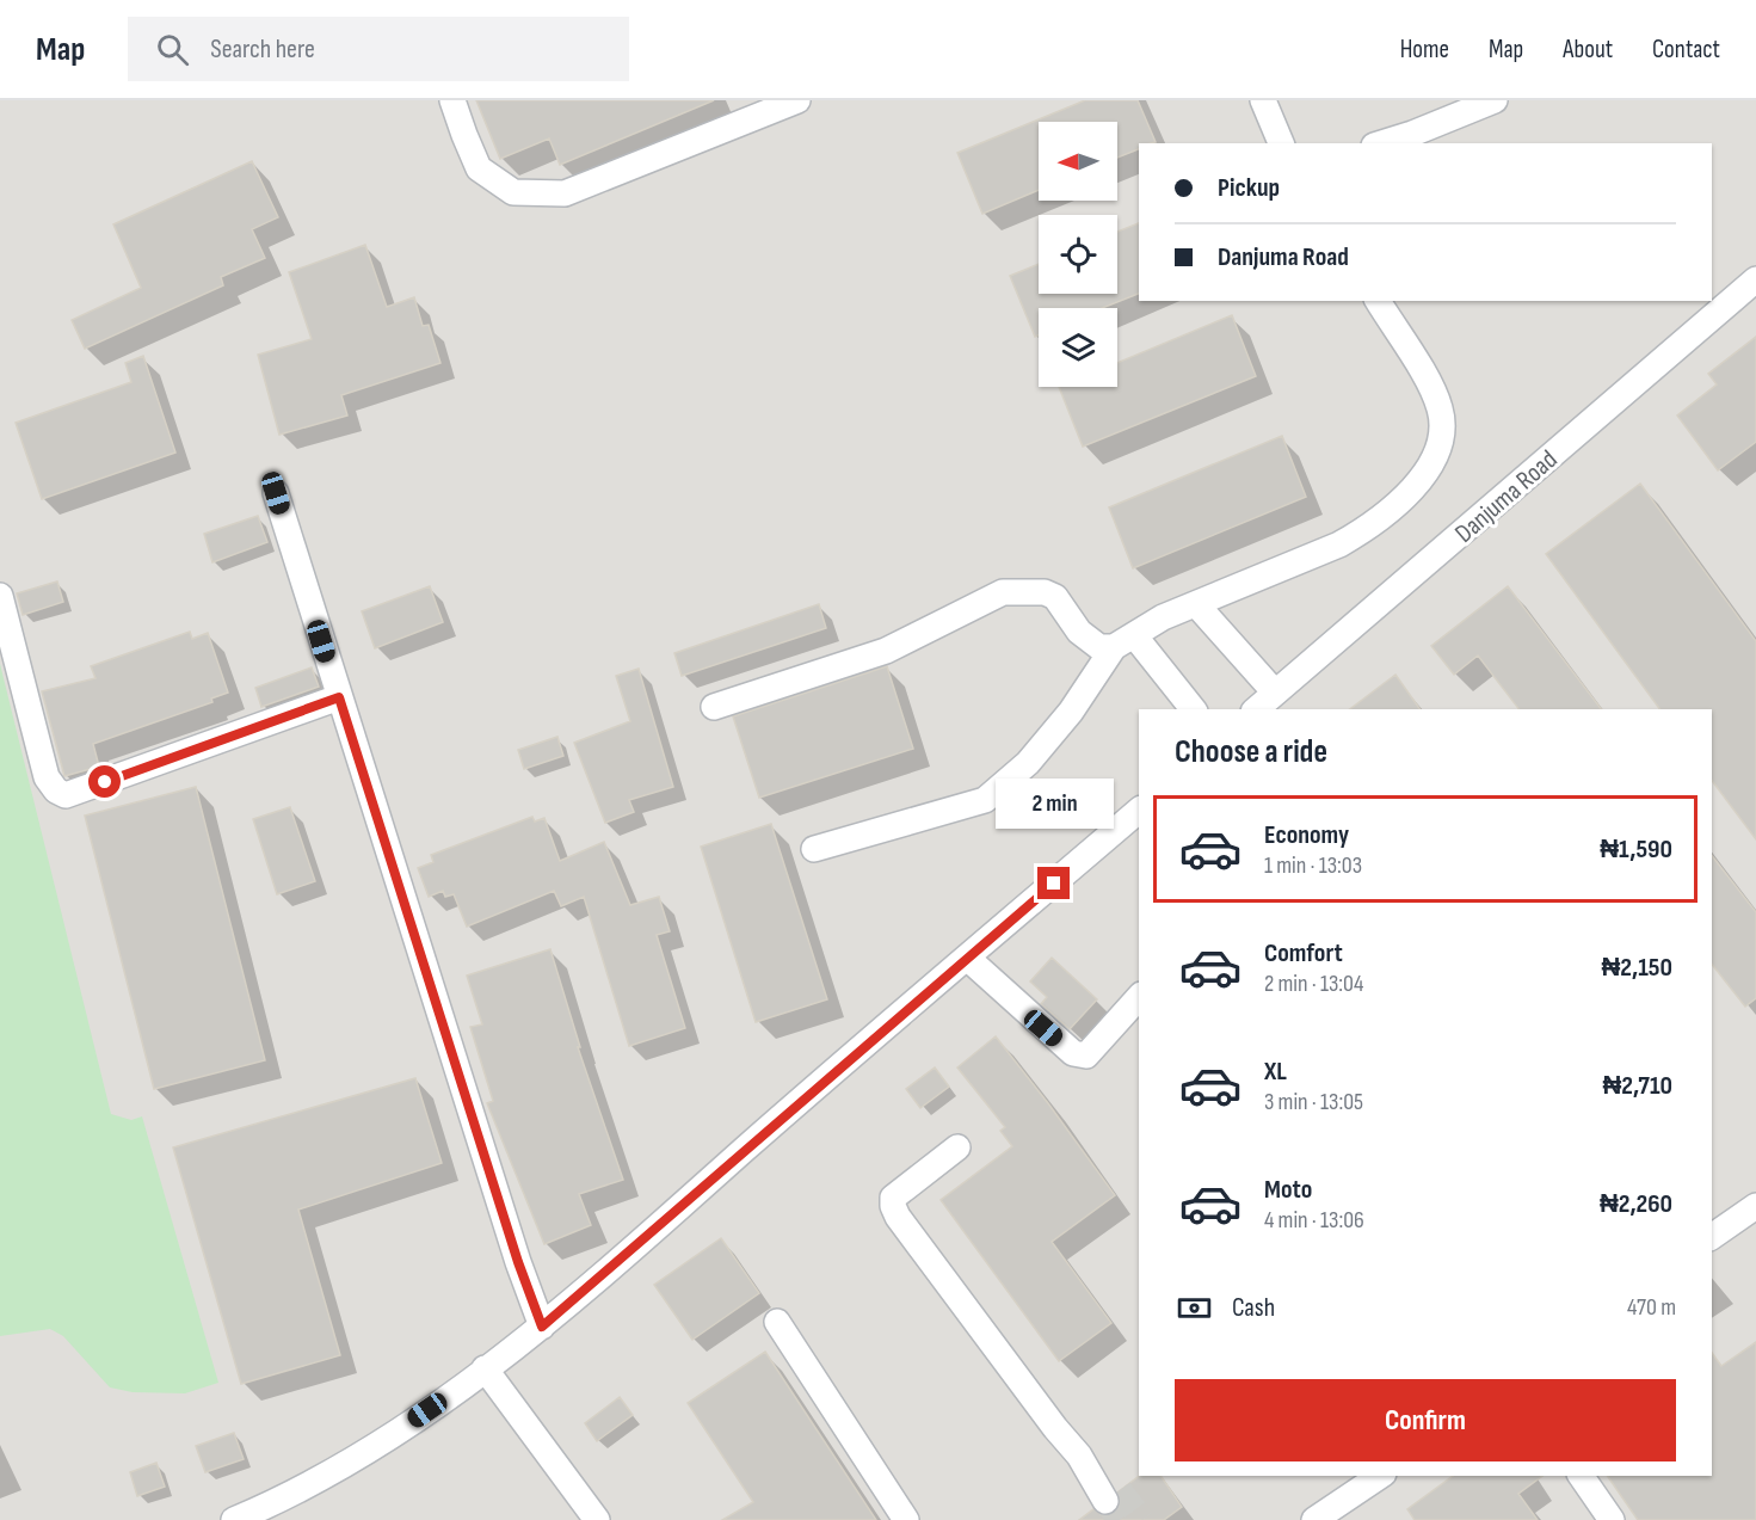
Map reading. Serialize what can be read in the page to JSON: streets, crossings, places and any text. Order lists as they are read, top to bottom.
{
  "streets": {
    "street": ["Danjuma Road"]
  },
  "north": "left",
  "page": {
    "header": "Map",
    "search": "Search here",
    "nav": [
      "Home",
      "Map",
      "About",
      "Contact"
    ],
    "banner": ["Pickup", "Danjuma Road"],
    "heading": "Choose a ride",
    "bubble": "2 min",
    "list": [
      {
        "name": "Economy",
        "note": "1 min · 13:03",
        "value": "₦1,590"
      },
      {
        "name": "Comfort",
        "note": "2 min · 13:04",
        "value": "₦2,150"
      },
      {
        "name": "XL",
        "note": "3 min · 13:05",
        "value": "₦2,710"
      },
      {
        "name": "Moto",
        "note": "4 min · 13:06",
        "value": "₦2,260"
      }
    ],
    "pay": ["Cash", "470 m"],
    "buttons": "Confirm"
  }
}
